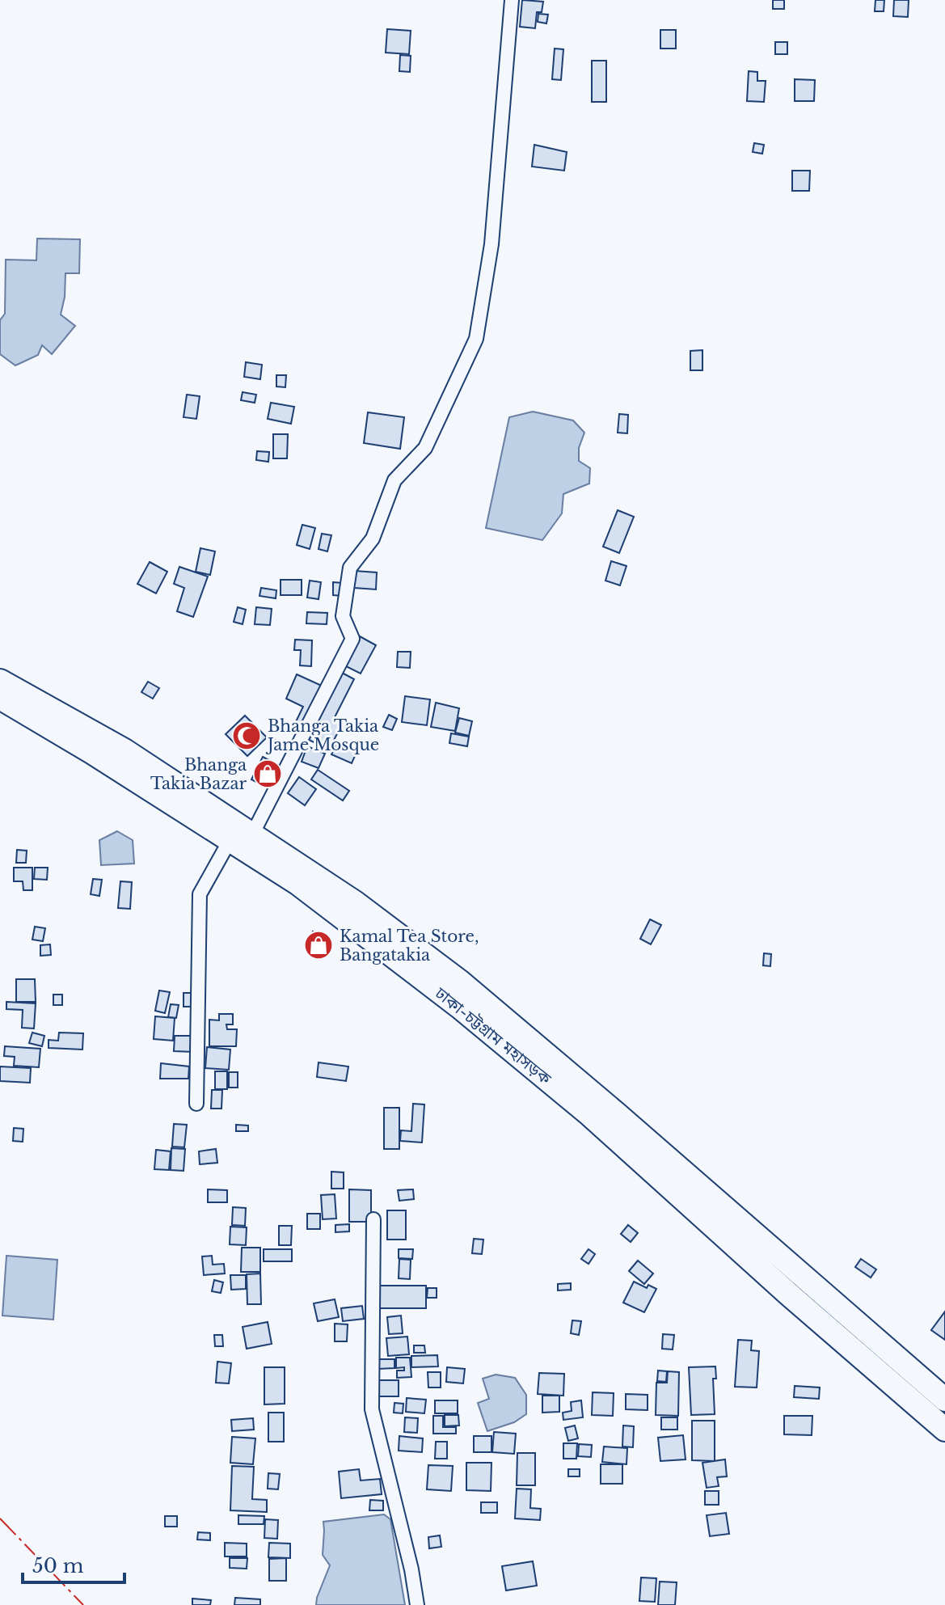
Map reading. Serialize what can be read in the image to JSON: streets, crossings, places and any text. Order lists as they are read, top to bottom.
{
  "streets": {
    "highway": ["ঢাকা-চট্টগ্রাম মহাসড়ক"]
  },
  "places": {
    "mosque": ["Bhanga Takia Jame Mosque"],
    "shop": ["Bhanga Takia Bazar", "Kamal Tea Store, Bangatakia"]
  },
  "scale_bar": "50 m"
}
